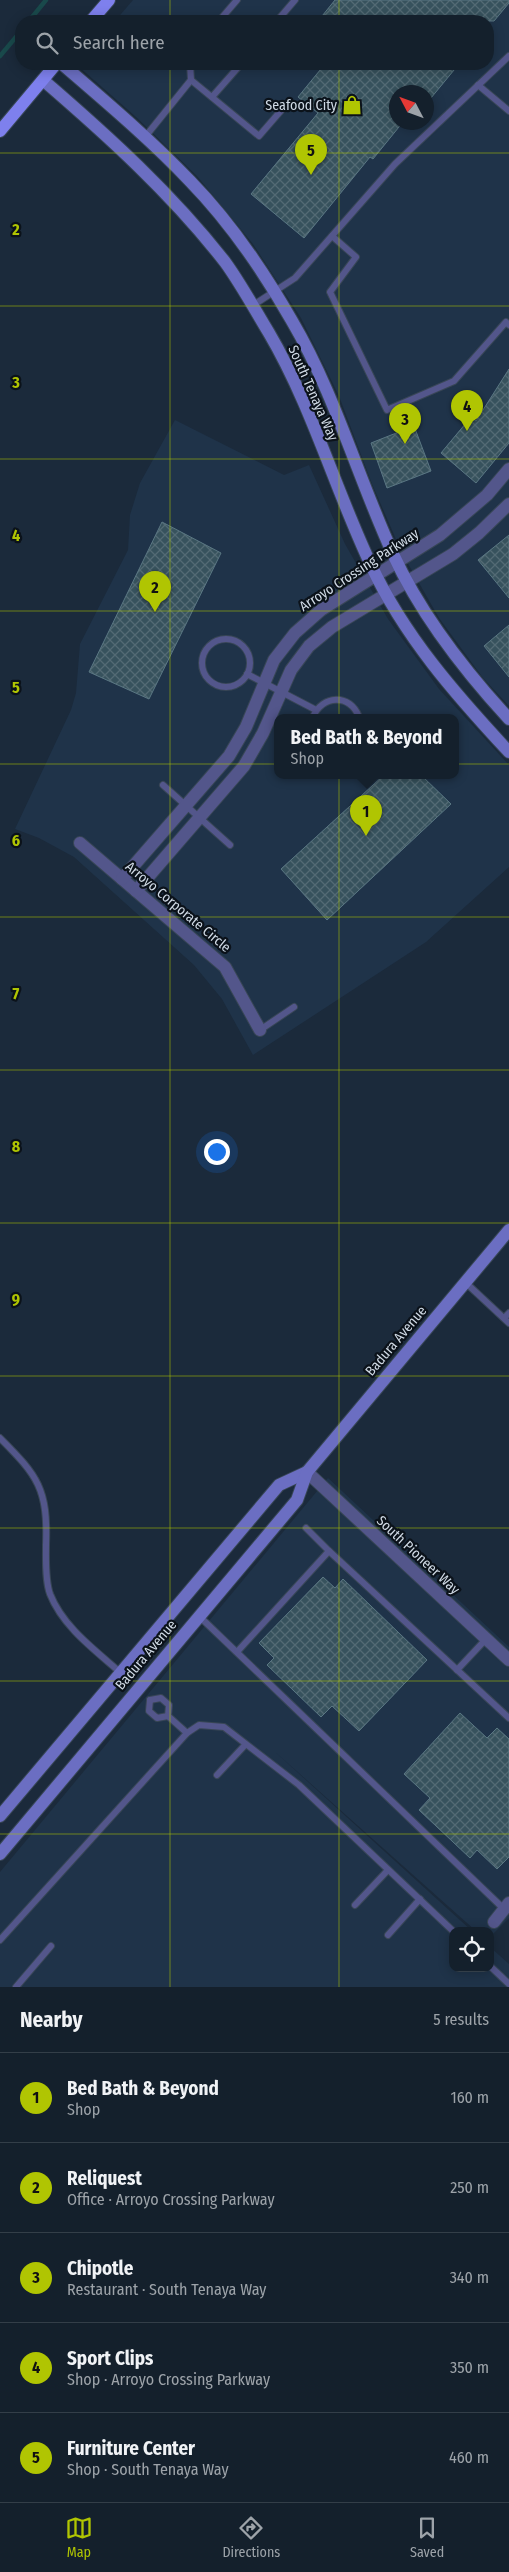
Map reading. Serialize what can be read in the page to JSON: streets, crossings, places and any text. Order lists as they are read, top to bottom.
{
  "streets": {
    "street": [
      "South Tenaya Way",
      "Arroyo Crossing Parkway",
      "Arroyo Corporate Circle",
      "Badura Avenue",
      "South Pioneer Way"
    ]
  },
  "crossings": [
    ["South Tenaya Way", "Arroyo Crossing Parkway"],
    ["Arroyo Crossing Parkway", "Arroyo Corporate Circle"],
    ["Badura Avenue", "South Pioneer Way"]
  ],
  "places": {
    "shop": ["Seafood City"]
  },
  "north": "top left",
  "page": {
    "search": "Search here",
    "pins": [
      "5",
      "4",
      "3",
      "2",
      "1"
    ],
    "popup": ["Bed Bath & Beyond", "Shop"],
    "heading": ["Nearby", "5 results"],
    "list": [
      {
        "mark": "1",
        "name": "Bed Bath & Beyond",
        "note": "Shop",
        "value": "160 m"
      },
      {
        "mark": "2",
        "name": "Reliquest",
        "note": "Office · Arroyo Crossing Parkway",
        "value": "250 m"
      },
      {
        "mark": "3",
        "name": "Chipotle",
        "note": "Restaurant · South Tenaya Way",
        "value": "340 m"
      },
      {
        "mark": "4",
        "name": "Sport Clips",
        "note": "Shop · Arroyo Crossing Parkway",
        "value": "350 m"
      },
      {
        "mark": "5",
        "name": "Furniture Center",
        "note": "Shop · South Tenaya Way",
        "value": "460 m"
      }
    ],
    "nav": ["Map", "Directions", "Saved"]
  },
  "grid": {
    "rows": [
      "2",
      "3",
      "4",
      "5",
      "6",
      "7",
      "8",
      "9"
    ]
  }
}
